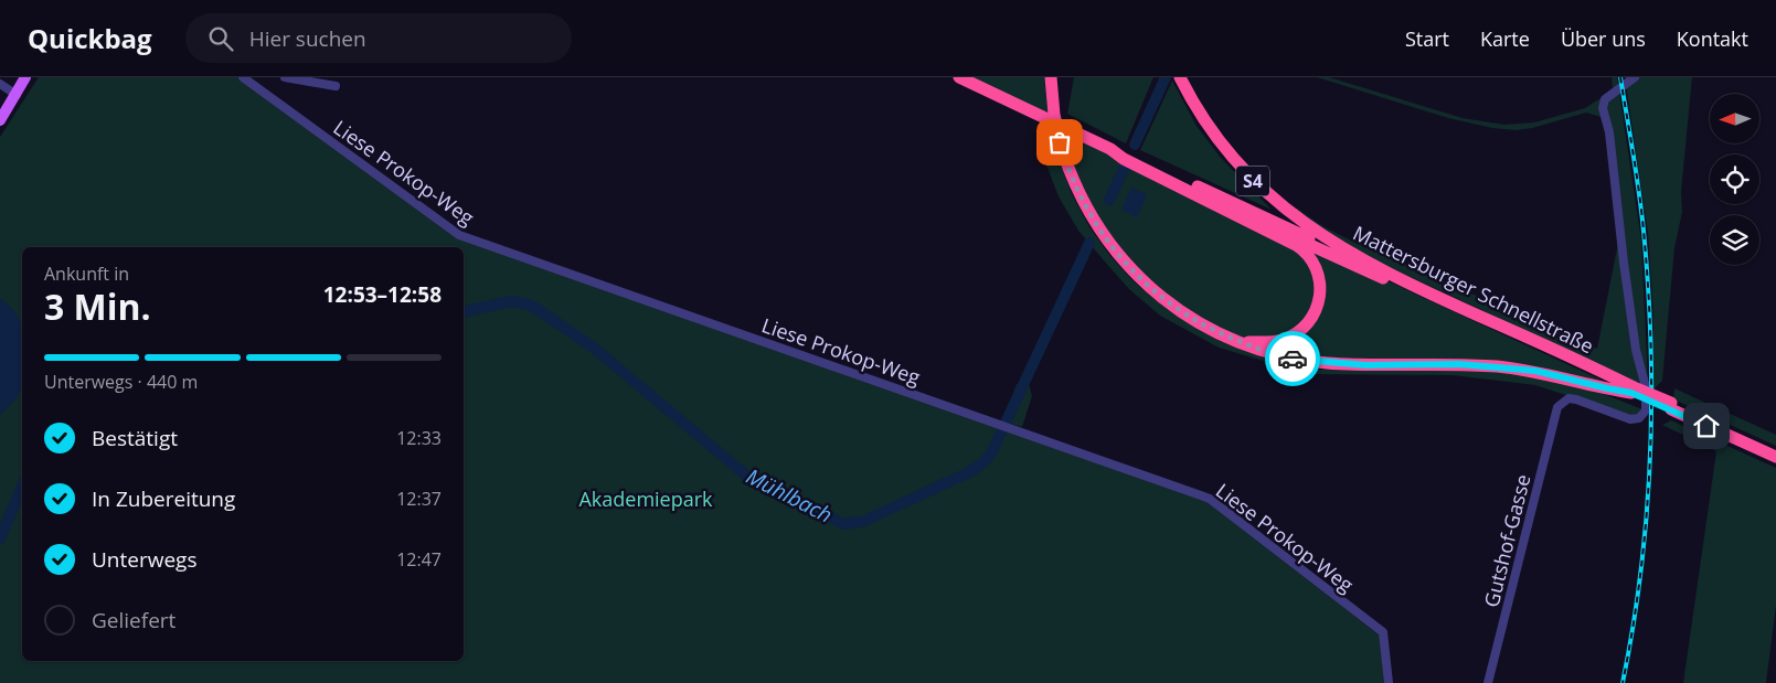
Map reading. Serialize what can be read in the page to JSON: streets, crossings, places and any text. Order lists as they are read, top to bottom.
{
  "streets": {
    "highway": ["S4", "Mattersburger Schnellstraße"],
    "street": ["Liese Prokop-Weg", "Gutshof-Gasse"]
  },
  "water": ["Mühlbach"],
  "parks": ["Akademiepark"],
  "north": "left",
  "page": {
    "header": "Quickbag",
    "search": "Hier suchen",
    "nav": [
      "Start",
      "Karte",
      "Über uns",
      "Kontakt"
    ],
    "heading": ["3 Min.", "Ankunft in", "12:53–12:58"],
    "bar": "Unterwegs · 440 m",
    "list": [
      ["Bestätigt", "12:33"],
      ["In Zubereitung", "12:37"],
      ["Unterwegs", "12:47"],
      "Geliefert"
    ]
  }
}
